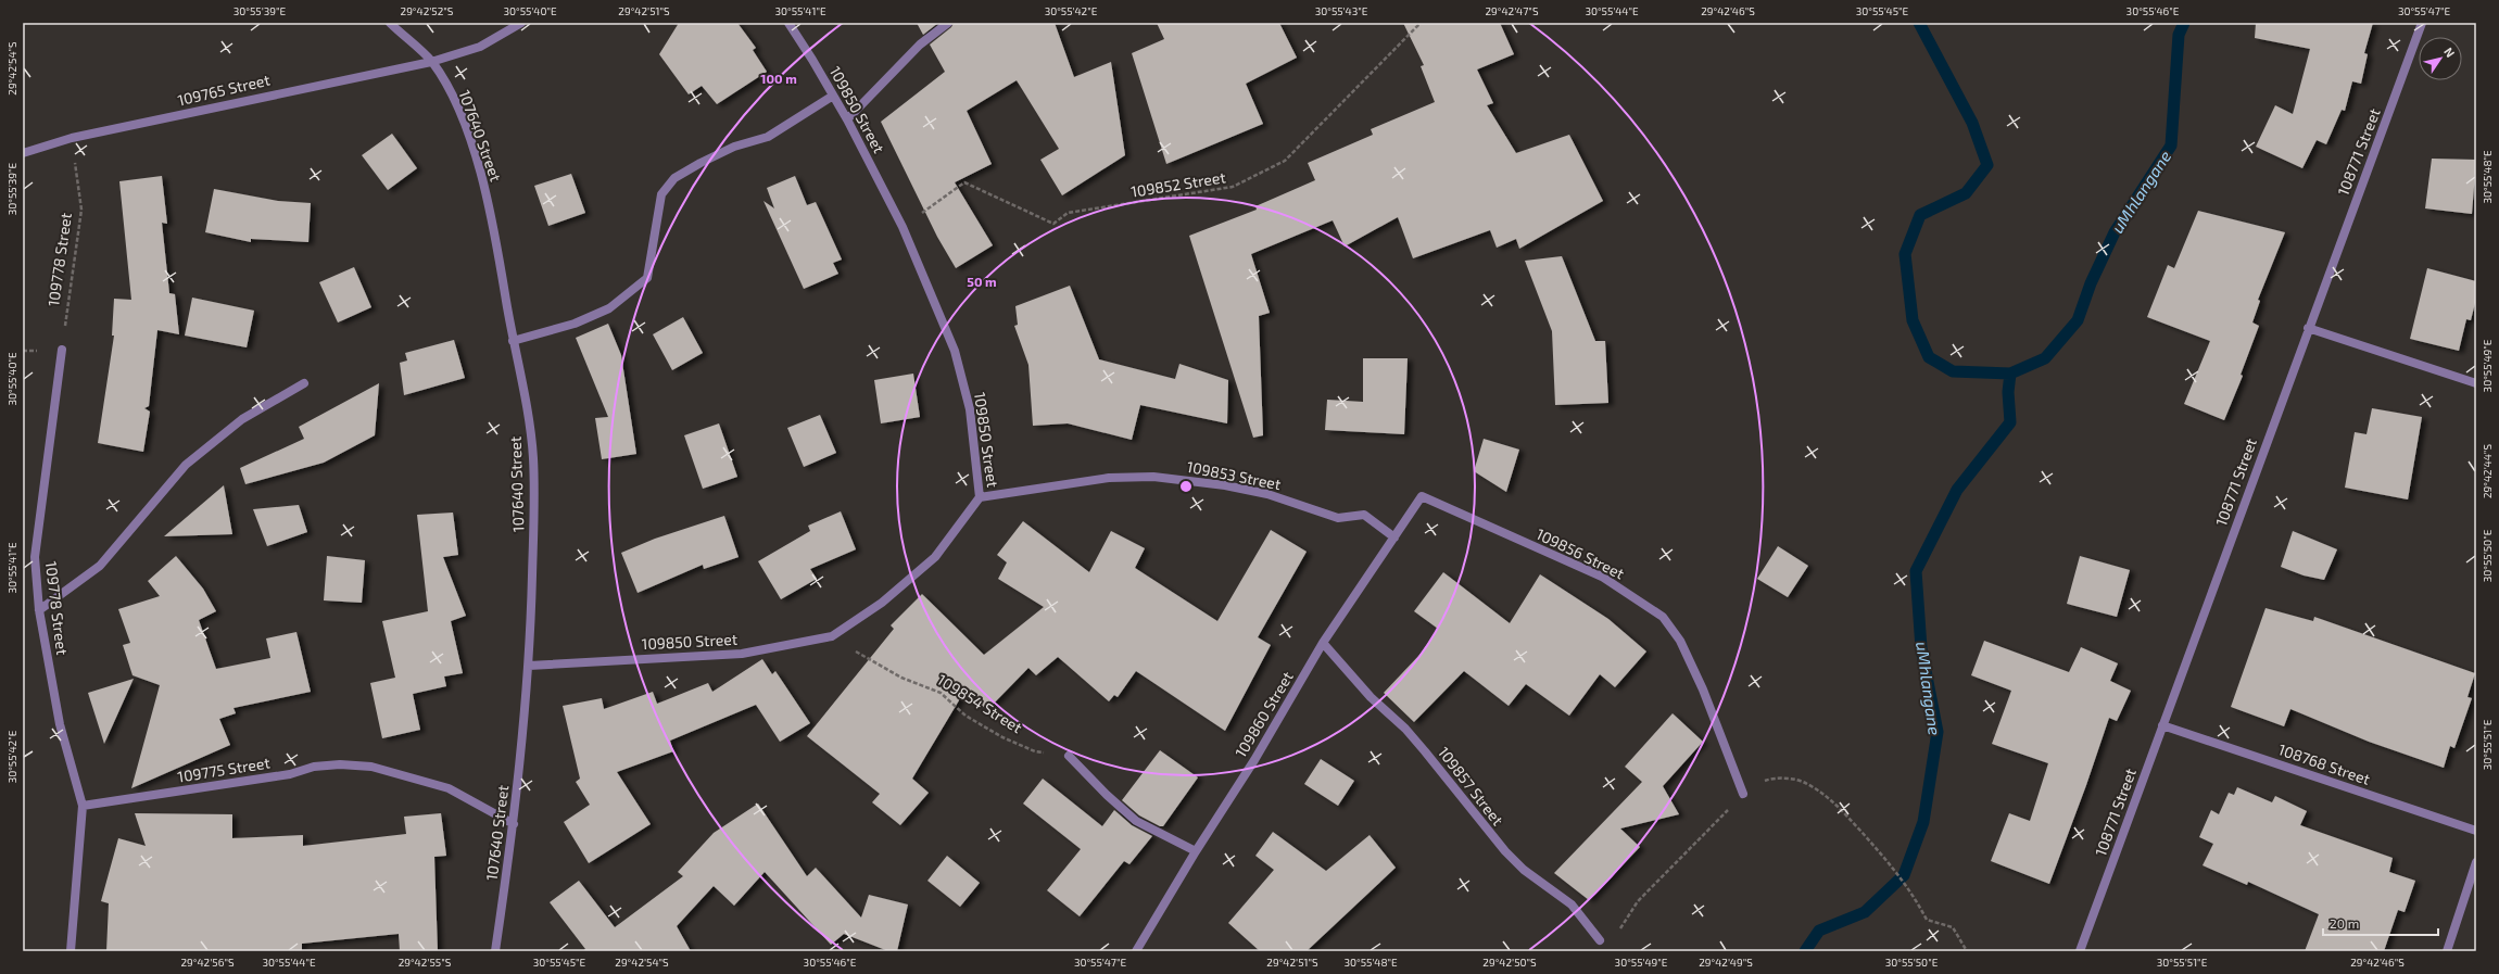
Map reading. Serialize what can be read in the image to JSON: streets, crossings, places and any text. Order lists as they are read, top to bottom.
{
  "streets": {
    "street": [
      "109765 Street",
      "109850 Street",
      "107640 Street",
      "108771 Street",
      "109778 Street",
      "109853 Street",
      "109856 Street",
      "109860 Street",
      "108768 Street",
      "109775 Street",
      "109857 Street"
    ],
    "path": ["109852 Street", "109854 Street"]
  },
  "crossings": [
    ["109765 Street", "107640 Street"],
    ["109765 Street", "109778 Street"],
    ["109850 Street", "107640 Street"],
    ["109850 Street", "109852 Street"],
    ["109850 Street", "109853 Street"],
    ["109850 Street", "109854 Street"],
    ["107640 Street", "109775 Street"],
    ["108771 Street", "108768 Street"],
    ["109778 Street", "109775 Street"],
    ["109853 Street", "109860 Street"],
    ["109856 Street", "109860 Street"],
    ["109860 Street", "109857 Street"]
  ],
  "water": ["uMhlangane"],
  "scale_bar": "20 m",
  "north": "top right",
  "coordinates": [
    "30°55'39\"E",
    "29°42'52\"S",
    "30°55'40\"E",
    "29°42'51\"S",
    "30°55'41\"E",
    "30°55'42\"E",
    "30°55'43\"E",
    "29°42'47\"S",
    "30°55'44\"E",
    "29°42'46\"S",
    "30°55'45\"E",
    "30°55'46\"E",
    "30°55'47\"E",
    "29°42'54\"S",
    "30°55'48\"E",
    "30°55'49\"E",
    "29°42'44\"S",
    "30°55'50\"E",
    "30°55'51\"E",
    "29°42'56\"S",
    "29°42'55\"S",
    "29°42'50\"S",
    "29°42'49\"S"
  ],
  "rings": ["100 m", "50 m"]
}
